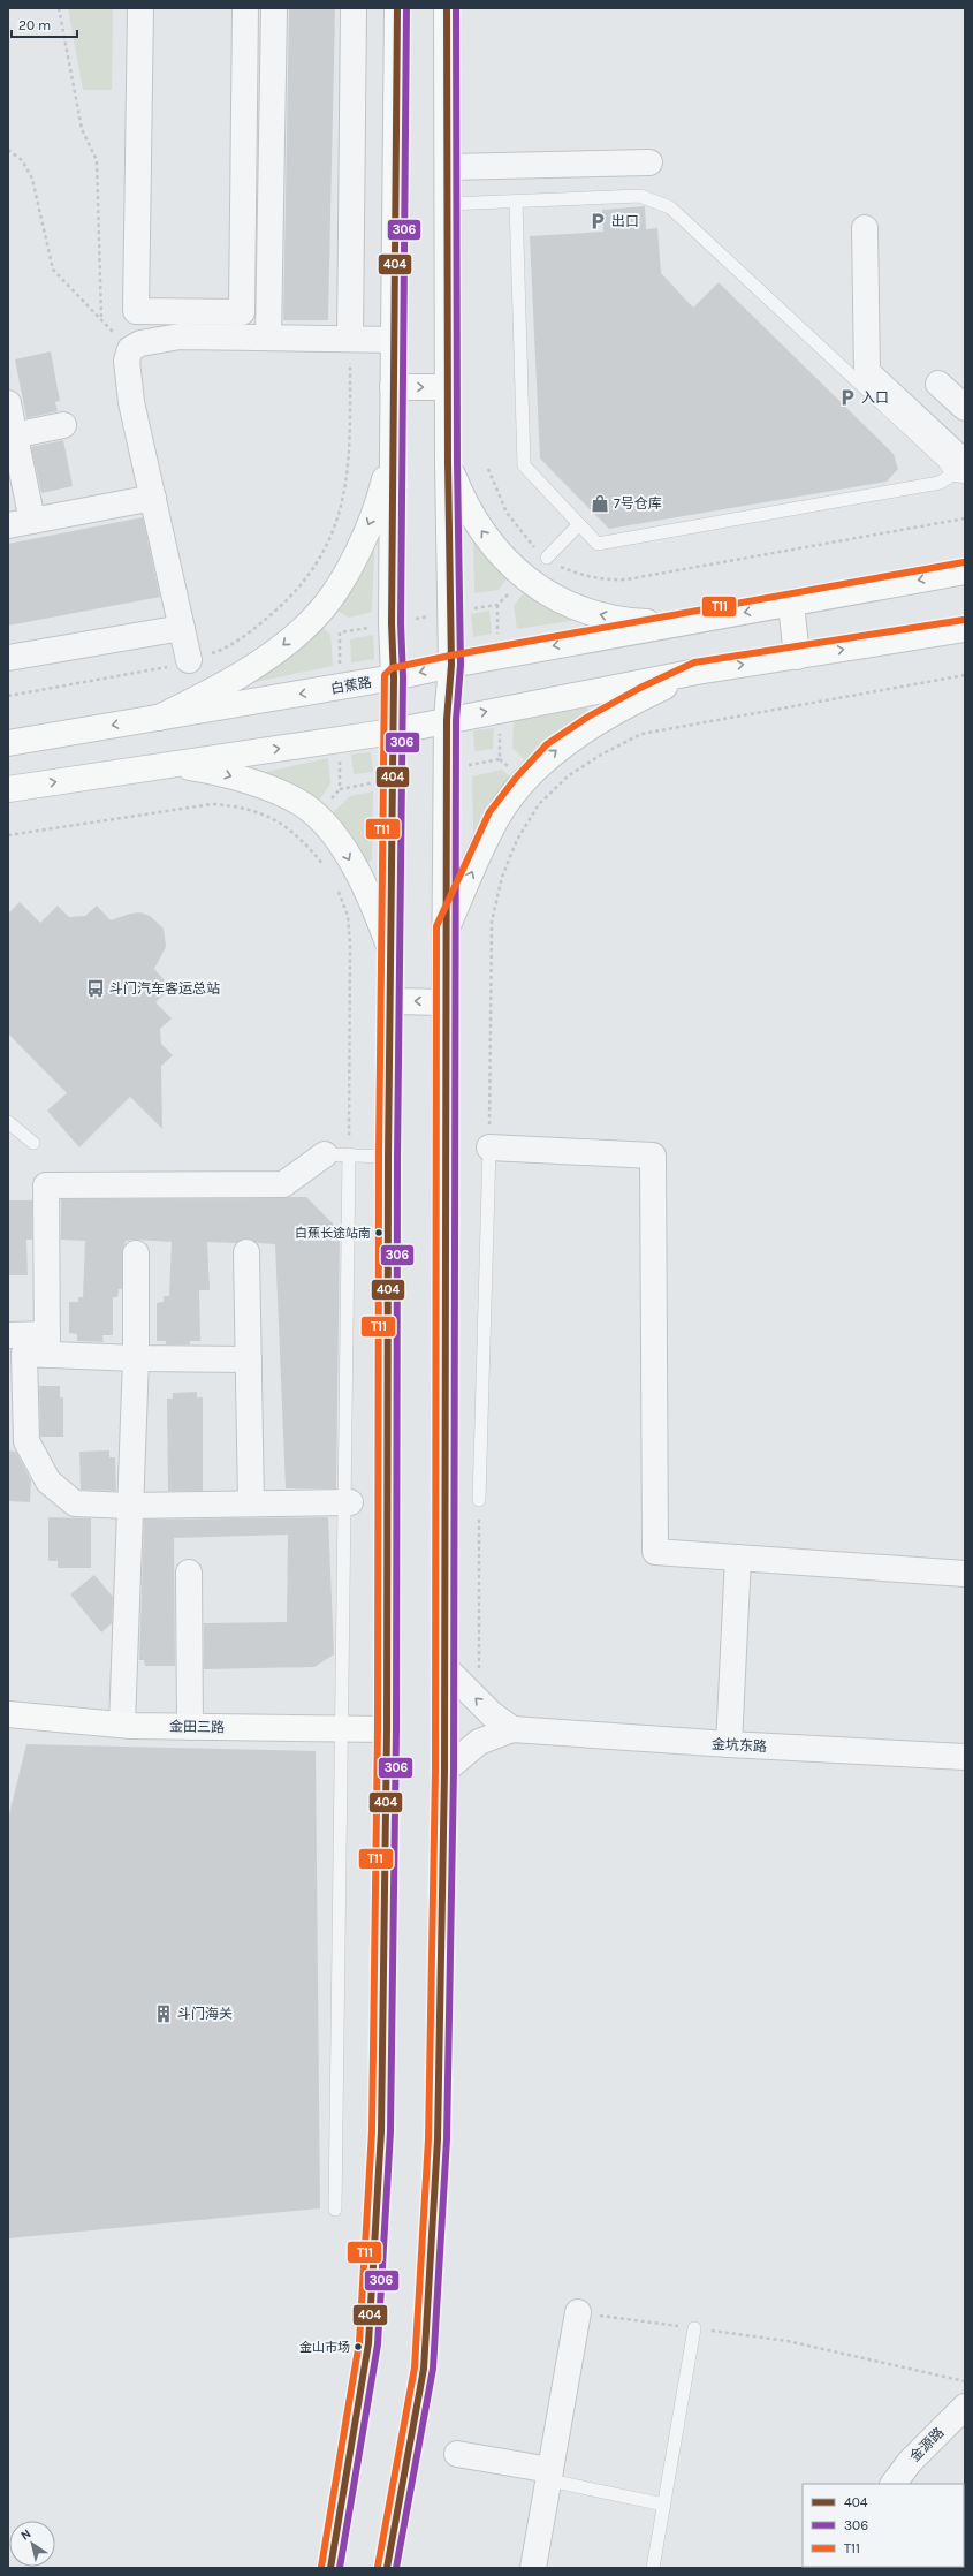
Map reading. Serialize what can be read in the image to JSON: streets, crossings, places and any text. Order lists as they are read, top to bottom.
{
  "streets": {
    "main road": ["白蕉路", "金田三路"],
    "street": ["金坑东路", "金源路"]
  },
  "places": {
    "parking": ["出口", "入口"],
    "shop": ["7号仓库"],
    "bus stop": ["斗门汽车客运总站"],
    "other": ["白蕉长途站南", "金山市场"],
    "building": ["斗门海关"]
  },
  "lines": ["transit line 404", "transit line 306", "transit line T11"],
  "legend": ["404", "306", "T11"],
  "scale_bar": "20 m",
  "north": "top left"
}
